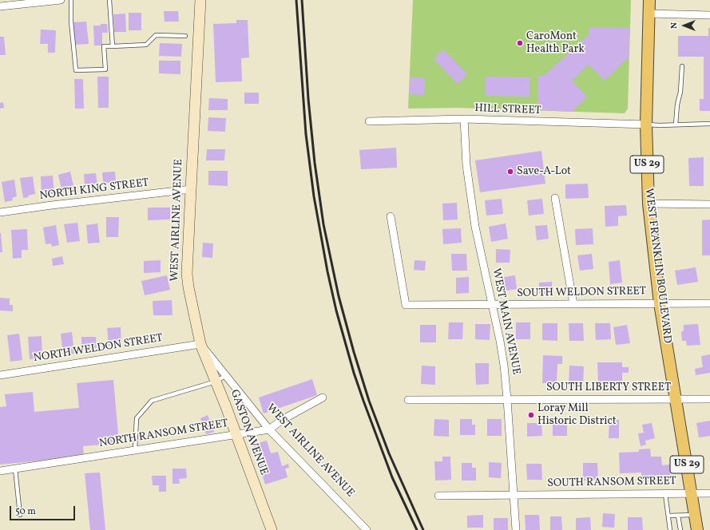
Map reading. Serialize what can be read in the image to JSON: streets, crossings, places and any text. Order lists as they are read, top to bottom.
{
  "streets": {
    "main road": [
      "US 29",
      "WEST AIRLINE AVENUE",
      "WEST FRANKLIN BOULEVARD",
      "GASTON AVENUE"
    ],
    "street": [
      "HILL STREET",
      "NORTH KING STREET",
      "SOUTH WELDON STREET",
      "WEST MAIN AVENUE",
      "NORTH WELDON STREET",
      "SOUTH LIBERTY STREET",
      "NORTH RANSOM STREET",
      "SOUTH RANSOM STREET"
    ]
  },
  "crossings": [
    ["HILL STREET", "WEST FRANKLIN BOULEVARD"],
    ["HILL STREET", "WEST MAIN AVENUE"],
    ["NORTH KING STREET", "WEST AIRLINE AVENUE"],
    ["WEST AIRLINE AVENUE", "NORTH WELDON STREET"],
    ["WEST AIRLINE AVENUE", "GASTON AVENUE"],
    ["WEST AIRLINE AVENUE", "NORTH RANSOM STREET"],
    ["WEST FRANKLIN BOULEVARD", "SOUTH WELDON STREET"],
    ["WEST FRANKLIN BOULEVARD", "SOUTH LIBERTY STREET"],
    ["WEST FRANKLIN BOULEVARD", "SOUTH RANSOM STREET"],
    ["SOUTH WELDON STREET", "WEST MAIN AVENUE"],
    ["WEST MAIN AVENUE", "SOUTH LIBERTY STREET"],
    ["WEST MAIN AVENUE", "SOUTH RANSOM STREET"],
    ["NORTH WELDON STREET", "GASTON AVENUE"],
    ["GASTON AVENUE", "NORTH RANSOM STREET"]
  ],
  "places": ["CaroMont Health Park", "Save-A-Lot", "Loray Mill Historic District"],
  "scale_bar": "50 m",
  "north": "left"
}
